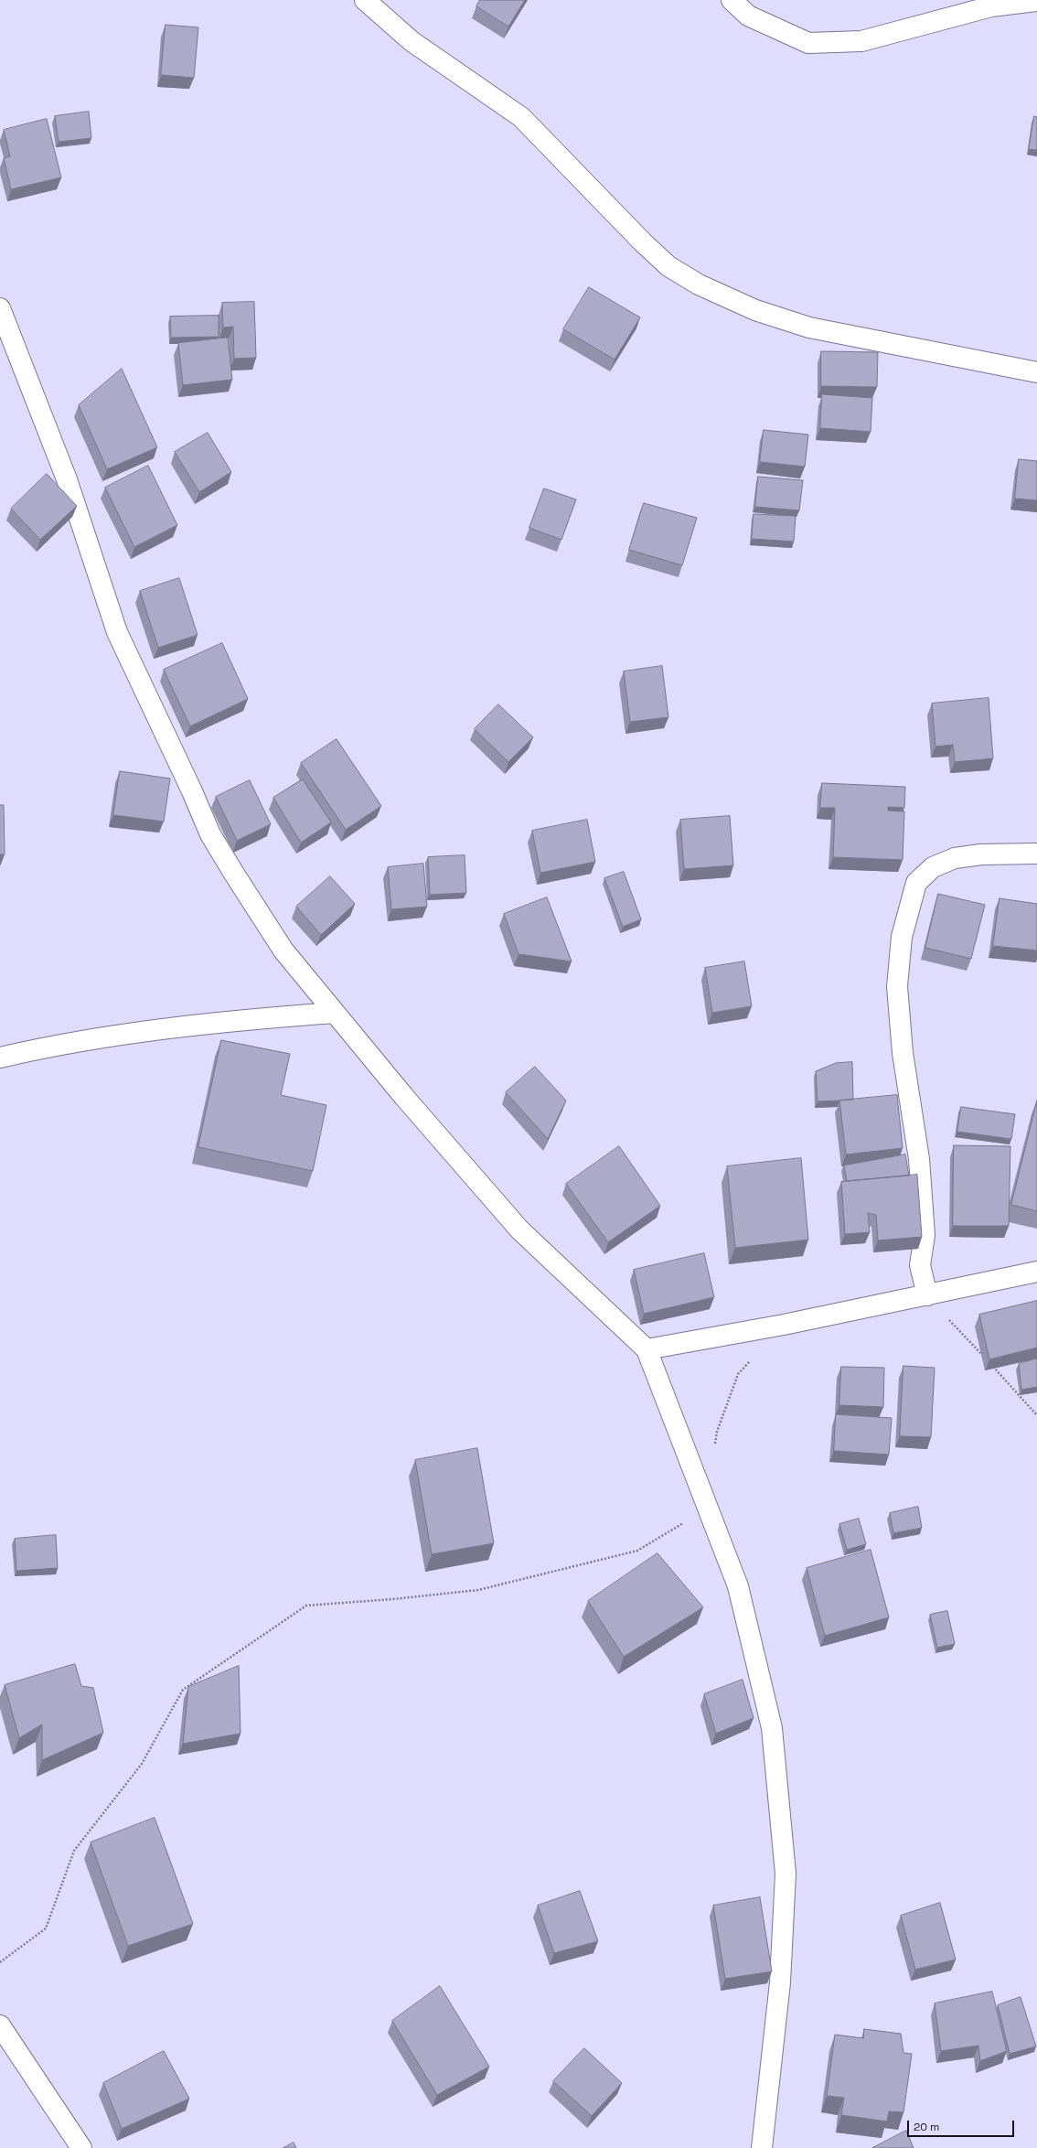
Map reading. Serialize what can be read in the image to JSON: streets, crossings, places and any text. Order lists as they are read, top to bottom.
{
  "scale_bar": "20 m"
}
